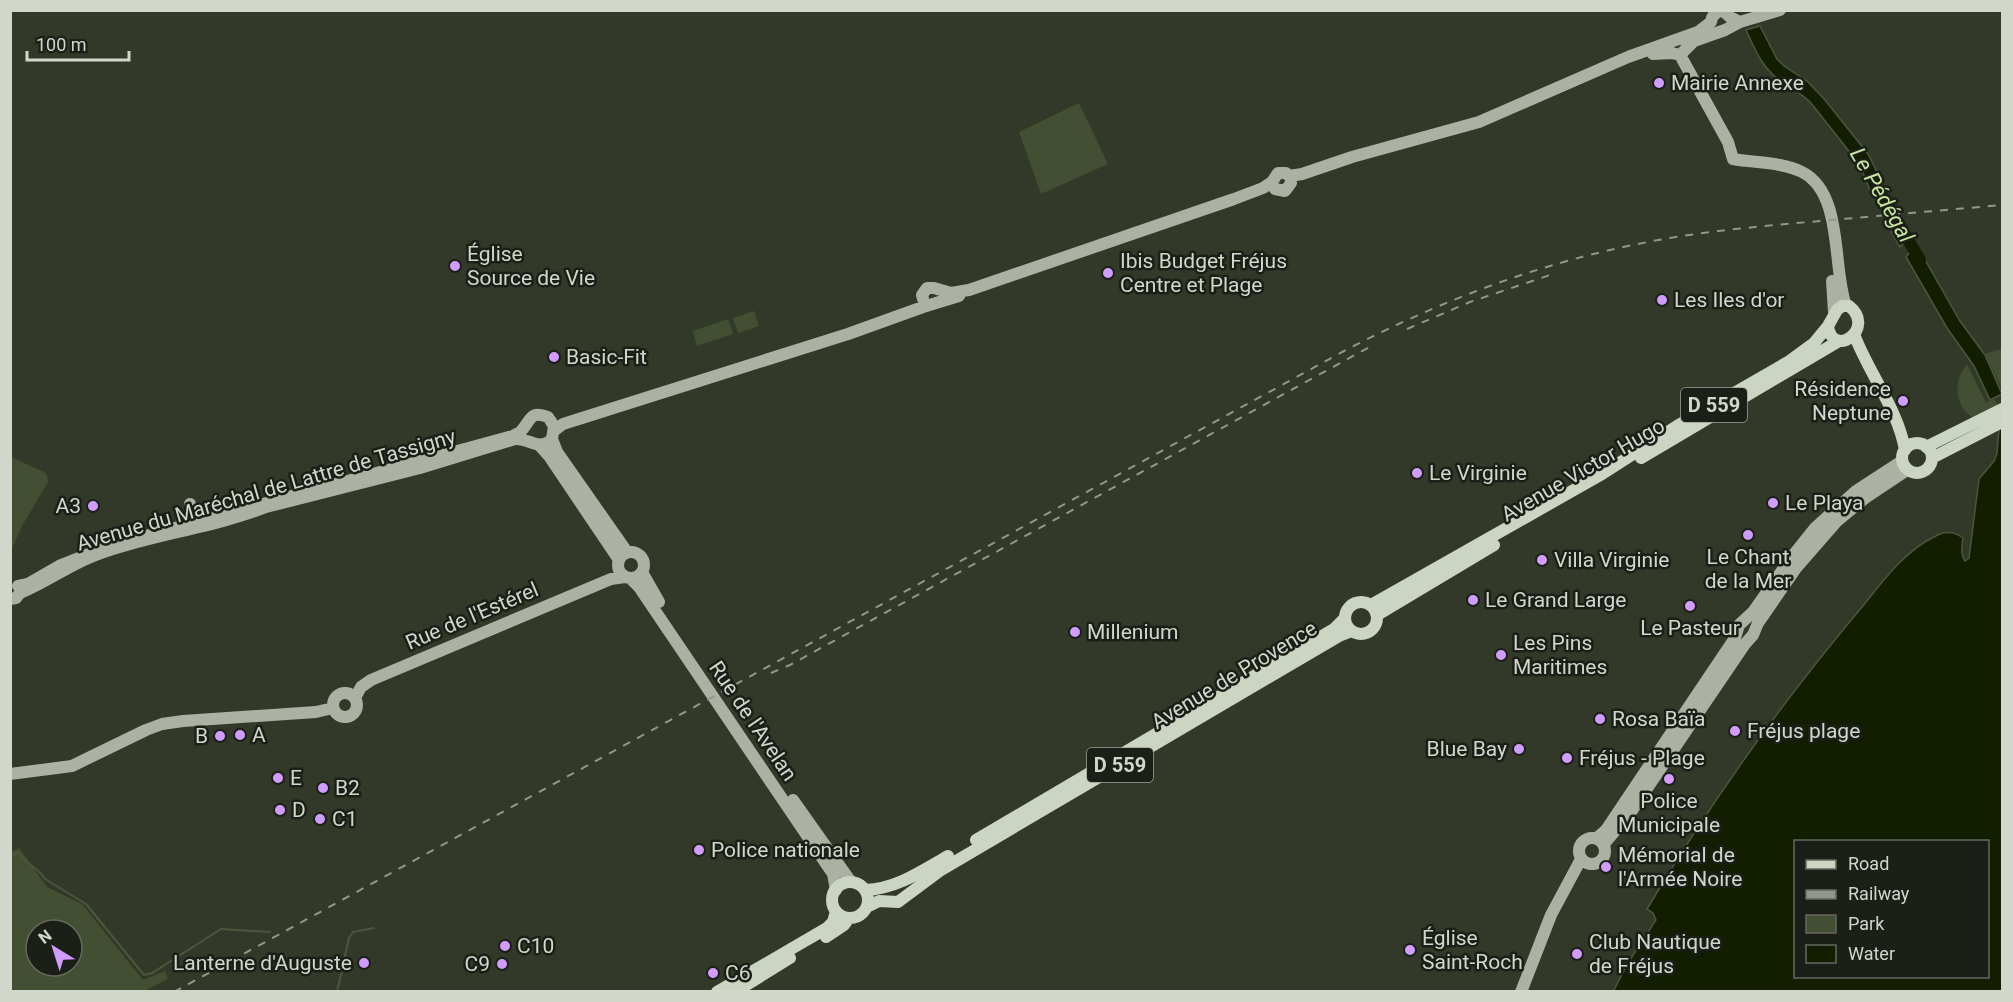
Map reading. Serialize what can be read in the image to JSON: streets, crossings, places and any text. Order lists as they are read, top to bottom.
{
  "streets": {
    "main road": [
      "D 559",
      "Avenue Victor Hugo",
      "Avenue du Maréchal de Lattre de Tassigny",
      "Rue de l'Estérel",
      "Avenue de Provence",
      "Rue de l'Avelan"
    ]
  },
  "crossings": [
    ["Avenue Victor Hugo", "Avenue de Provence"],
    ["Avenue du Maréchal de Lattre de Tassigny", "Rue de l'Avelan"],
    ["Rue de l'Estérel", "Rue de l'Avelan"],
    ["Avenue de Provence", "Rue de l'Avelan"]
  ],
  "water": ["Le Pédégal"],
  "places": [
    "Mairie Annexe",
    "Église Source de Vie",
    "Ibis Budget Fréjus Centre et Plage",
    "Les Iles d'or",
    "Basic-Fit",
    "Résidence Neptune",
    "Le Virginie",
    "Le Playa",
    "A3",
    "Le Chant de la Mer",
    "Villa Virginie",
    "Le Grand Large",
    "Le Pasteur",
    "Millenium",
    "Les Pins Maritimes",
    "Rosa Baïa",
    "Fréjus plage",
    "A",
    "B",
    "Blue Bay",
    "Fréjus - Plage",
    "E",
    "Police Municipale",
    "B2",
    "D",
    "C1",
    "Police nationale",
    "Mémorial de l'Armée Noire",
    "C10",
    "Église Saint-Roch",
    "Club Nautique de Fréjus",
    "Lanterne d'Auguste",
    "C9",
    "C6"
  ],
  "legend": [
    "Road",
    "Railway",
    "Park",
    "Water"
  ],
  "scale_bar": "100 m",
  "north": "top left"
}
